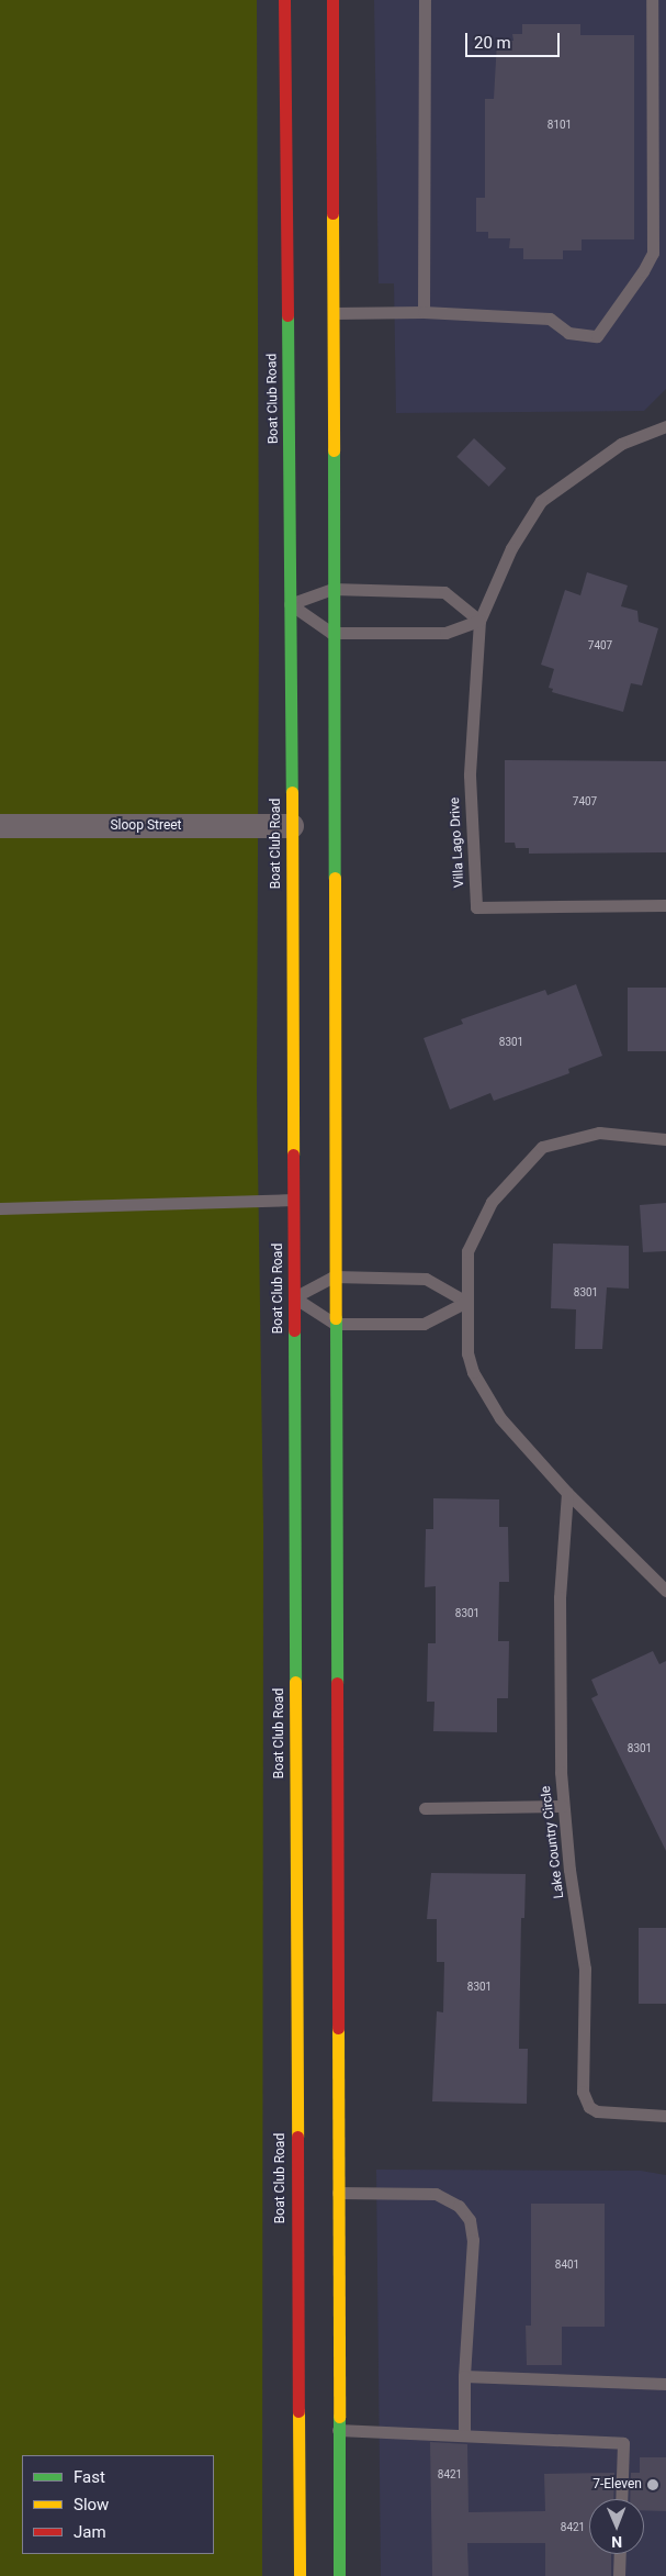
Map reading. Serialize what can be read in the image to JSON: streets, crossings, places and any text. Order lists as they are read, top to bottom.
{
  "streets": {
    "main road": ["Boat Club Road"],
    "street": ["Sloop Street"],
    "lane": ["Villa Lago Drive", "Lake Country Circle"]
  },
  "crossings": [
    ["Boat Club Road", "Sloop Street"]
  ],
  "places": ["7-Eleven"],
  "house_numbers": [
    "8101",
    "7407",
    "7407",
    "8301",
    "8301",
    "8301",
    "8301",
    "8301",
    "8401",
    "8421",
    "8421"
  ],
  "legend": ["Fast", "Slow", "Jam"],
  "scale_bar": "20 m",
  "north": "bottom"
}
